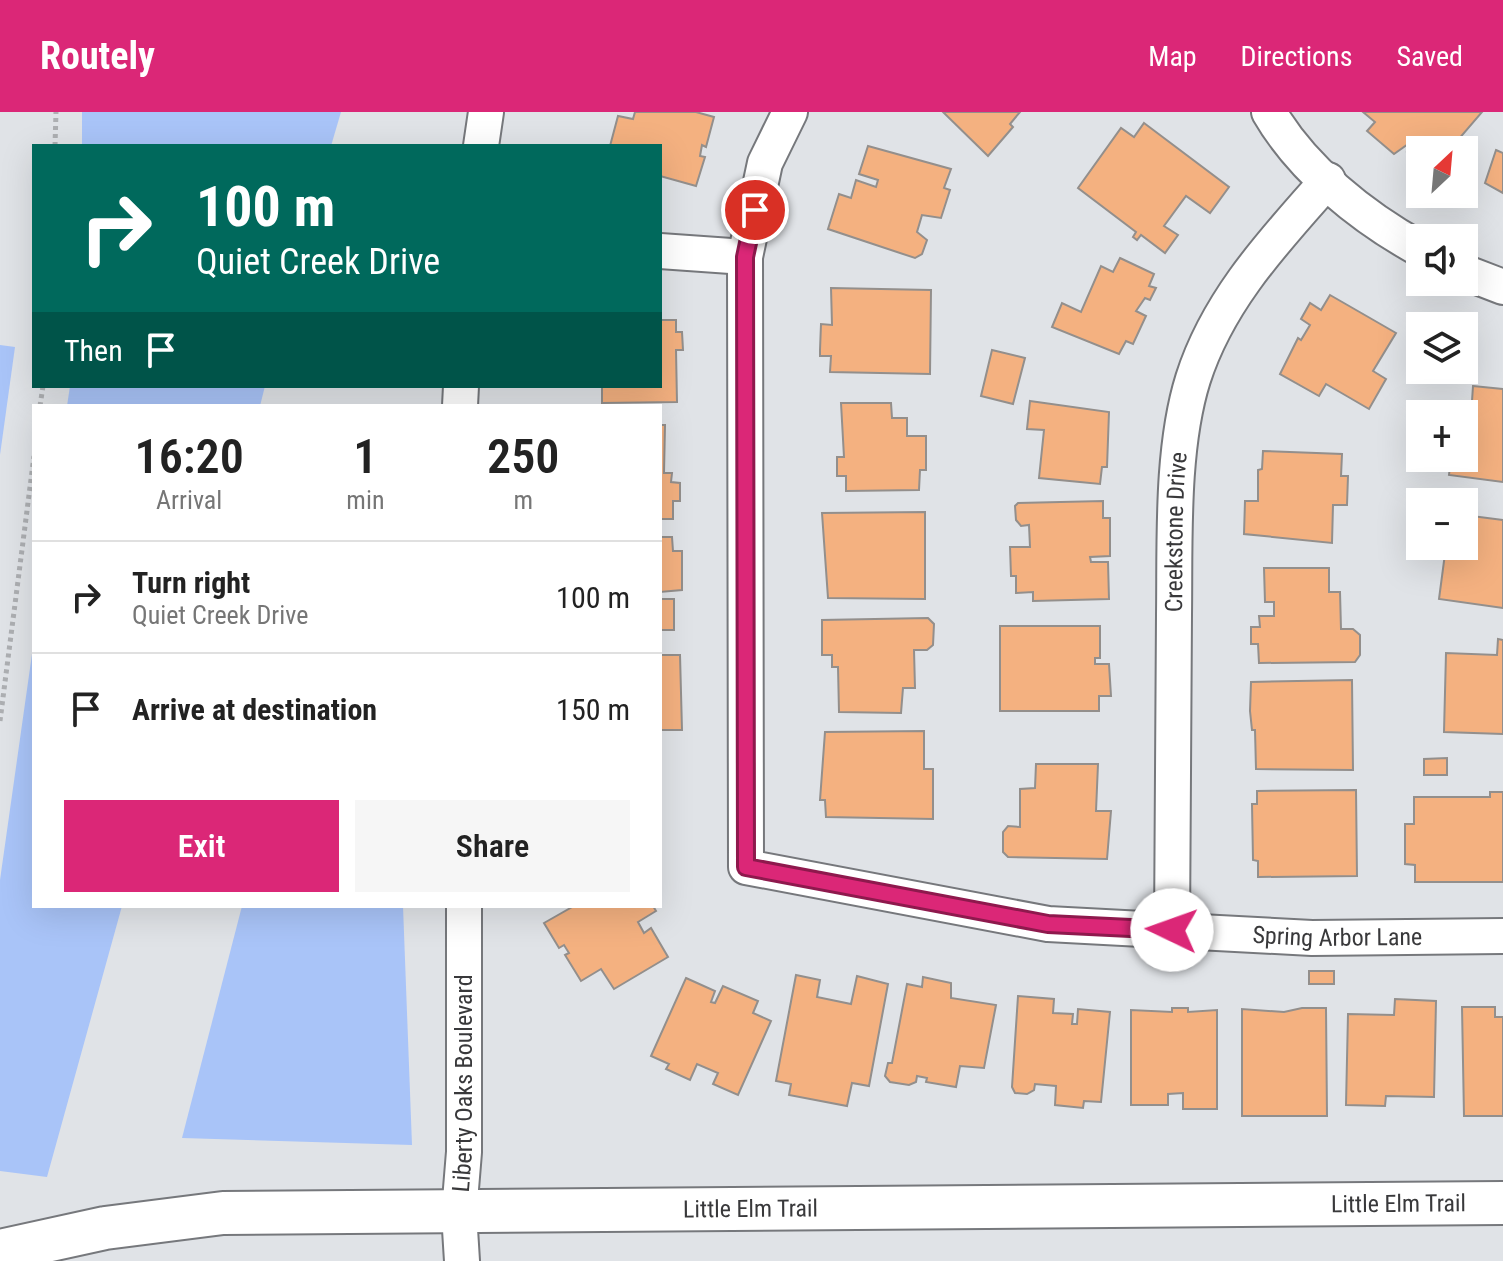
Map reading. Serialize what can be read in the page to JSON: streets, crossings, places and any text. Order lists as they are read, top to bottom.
{
  "streets": {
    "street": [
      "Creekstone Drive",
      "Spring Arbor Lane",
      "Liberty Oaks Boulevard",
      "Little Elm Trail"
    ]
  },
  "crossings": [
    ["Creekstone Drive", "Spring Arbor Lane"],
    ["Liberty Oaks Boulevard", "Little Elm Trail"]
  ],
  "north": "top right",
  "page": {
    "header": "Routely",
    "nav": ["Map", "Directions", "Saved"],
    "map_buttons": ["+", "−"],
    "turn": ["100 m", "Quiet Creek Drive"],
    "then": "Then",
    "eta": [
      "16:20",
      "Arrival",
      "1",
      "min",
      "250",
      "m"
    ],
    "list": [
      {
        "name": "Turn right",
        "note": "Quiet Creek Drive",
        "value": "100 m"
      },
      {
        "name": "Arrive at destination",
        "value": "150 m"
      }
    ],
    "buttons": ["Exit", "Share"]
  }
}
